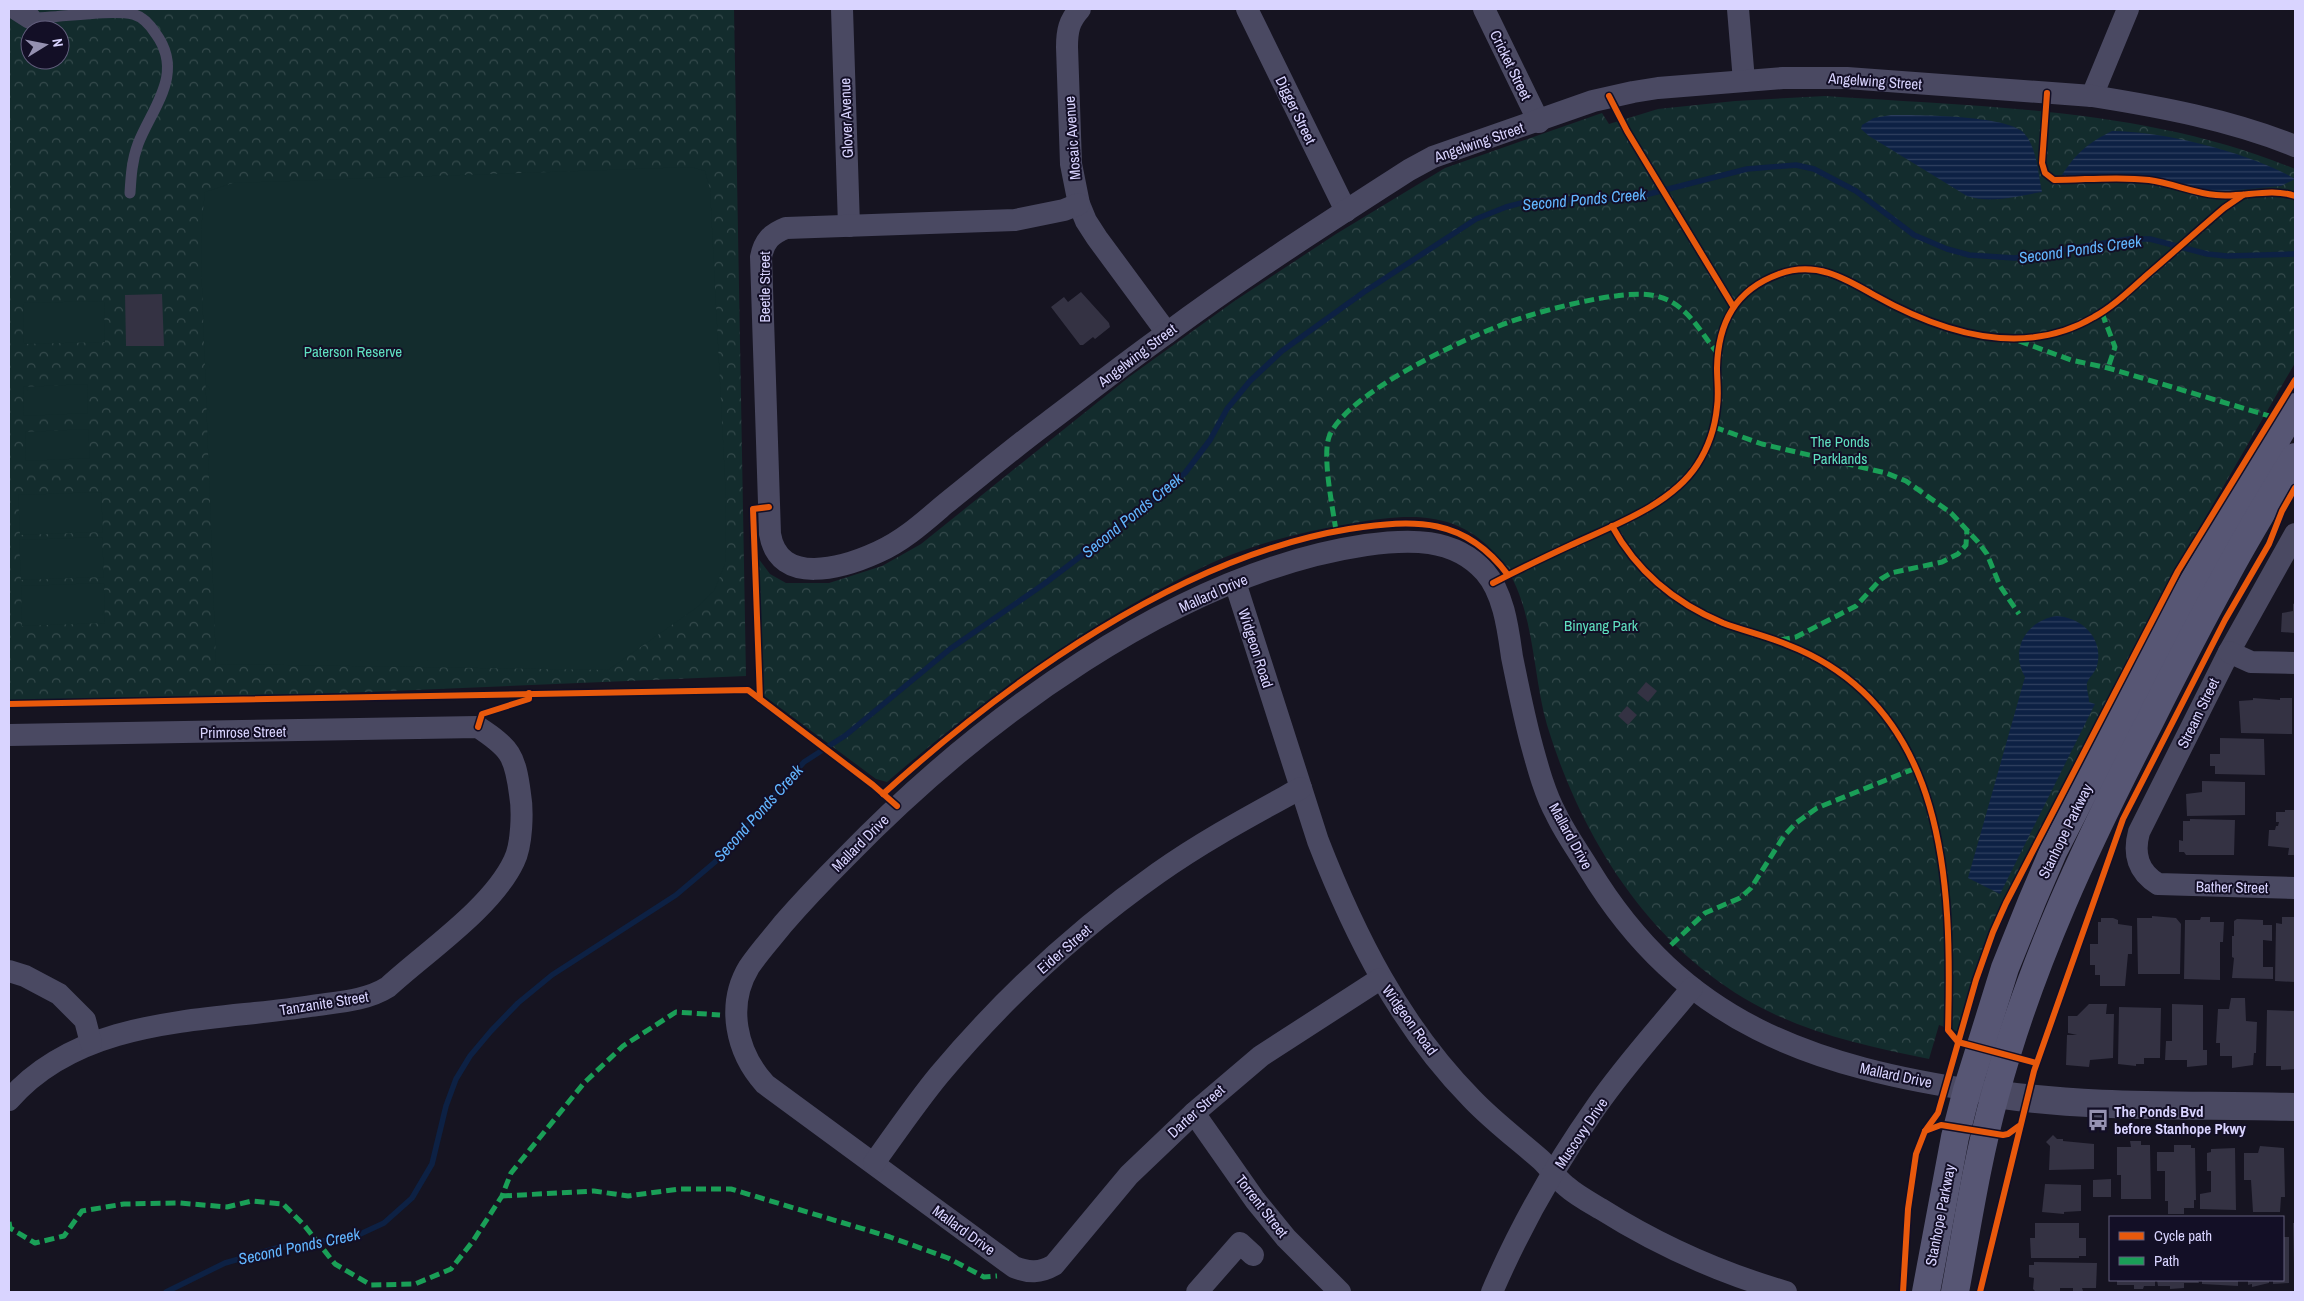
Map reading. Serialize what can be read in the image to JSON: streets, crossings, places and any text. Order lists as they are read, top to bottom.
{
  "streets": {
    "main road": ["Stanhope Parkway"],
    "street": [
      "Cricket Street",
      "Angelwing Street",
      "Digger Street",
      "Glover Avenue",
      "Mosaic Avenue",
      "Beetle Street",
      "Mallard Drive",
      "Widgeon Road",
      "Stream Street",
      "Primrose Street",
      "Bather Street",
      "Eider Street",
      "Tanzanite Street",
      "Darter Street",
      "Muscovy Drive",
      "Torrent Street"
    ]
  },
  "crossings": [
    ["Cricket Street", "Angelwing Street"],
    ["Angelwing Street", "Digger Street"],
    ["Angelwing Street", "Mosaic Avenue"],
    ["Angelwing Street", "Beetle Street"],
    ["Glover Avenue", "Beetle Street"],
    ["Mosaic Avenue", "Beetle Street"],
    ["Mallard Drive", "Widgeon Road"],
    ["Mallard Drive", "Stanhope Parkway"],
    ["Mallard Drive", "Eider Street"],
    ["Mallard Drive", "Darter Street"],
    ["Mallard Drive", "Muscovy Drive"],
    ["Widgeon Road", "Eider Street"],
    ["Widgeon Road", "Darter Street"],
    ["Widgeon Road", "Muscovy Drive"],
    ["Stream Street", "Bather Street"],
    ["Primrose Street", "Tanzanite Street"],
    ["Darter Street", "Torrent Street"]
  ],
  "water": ["Second Ponds Creek"],
  "parks": ["Paterson Reserve", "The Ponds Parklands", "Binyang Park"],
  "places": {
    "bus stop": ["The Ponds Bvd before Stanhope Pkwy"]
  },
  "legend": ["Cycle path", "Path"],
  "north": "right"
}
